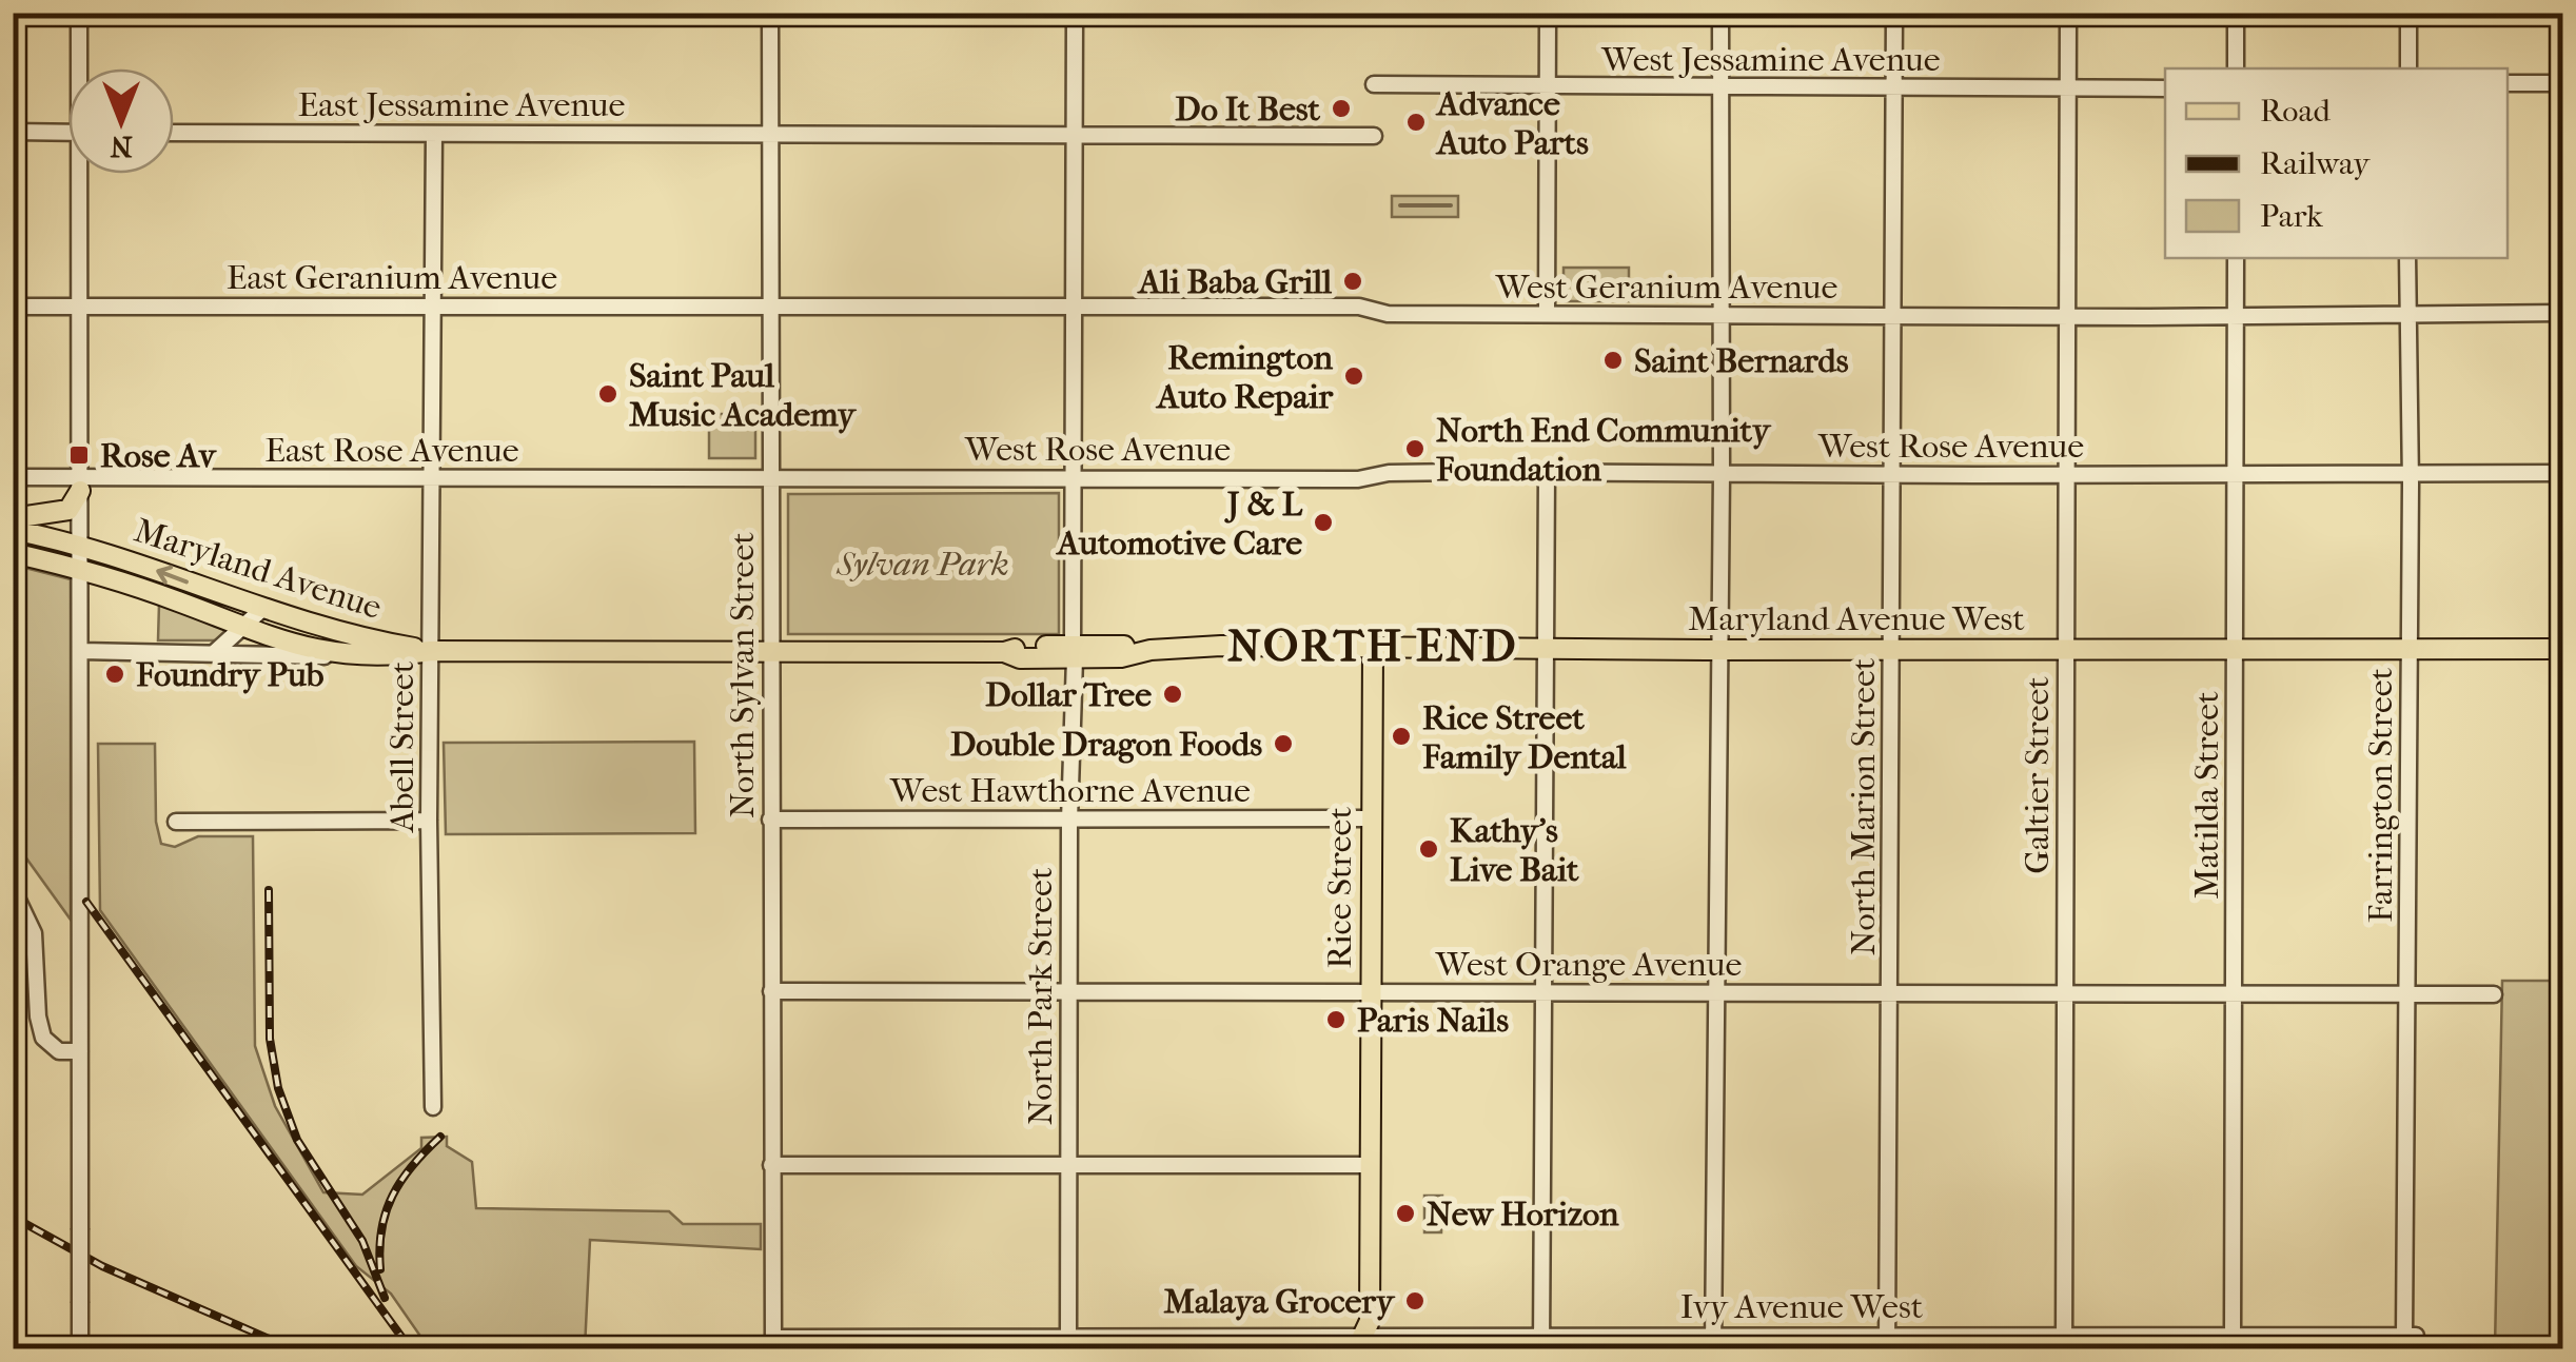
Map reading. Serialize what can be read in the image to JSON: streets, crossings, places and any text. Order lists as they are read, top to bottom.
{
  "streets": {
    "main road": ["Maryland Avenue", "Maryland Avenue West", "Rice Street"],
    "street": [
      "West Jessamine Avenue",
      "East Jessamine Avenue",
      "East Geranium Avenue",
      "West Geranium Avenue",
      "West Rose Avenue",
      "East Rose Avenue",
      "North Sylvan Street",
      "Abell Street",
      "Galtier Street",
      "West Hawthorne Avenue",
      "Matilda Street",
      "Farrington Street",
      "North Marion Street",
      "West Orange Avenue",
      "North Park Street",
      "Ivy Avenue West"
    ]
  },
  "crossings": [
    ["West Jessamine Avenue", "Galtier Street"],
    ["West Jessamine Avenue", "North Marion Street"],
    ["East Jessamine Avenue", "North Sylvan Street"],
    ["East Jessamine Avenue", "Abell Street"],
    ["East Geranium Avenue", "West Geranium Avenue"],
    ["East Geranium Avenue", "North Sylvan Street"],
    ["East Geranium Avenue", "Abell Street"],
    ["West Geranium Avenue", "North Sylvan Street"],
    ["West Geranium Avenue", "Galtier Street"],
    ["West Geranium Avenue", "Matilda Street"],
    ["West Geranium Avenue", "Farrington Street"],
    ["West Geranium Avenue", "North Marion Street"],
    ["West Geranium Avenue", "North Park Street"],
    ["West Rose Avenue", "East Rose Avenue"],
    ["West Rose Avenue", "North Sylvan Street"],
    ["West Rose Avenue", "Galtier Street"],
    ["West Rose Avenue", "Matilda Street"],
    ["West Rose Avenue", "Farrington Street"],
    ["West Rose Avenue", "North Marion Street"],
    ["West Rose Avenue", "North Park Street"],
    ["East Rose Avenue", "North Sylvan Street"],
    ["East Rose Avenue", "Abell Street"],
    ["Maryland Avenue", "Maryland Avenue West"],
    ["Maryland Avenue", "Abell Street"],
    ["Maryland Avenue West", "North Sylvan Street"],
    ["Maryland Avenue West", "Abell Street"],
    ["Maryland Avenue West", "Galtier Street"],
    ["Maryland Avenue West", "Matilda Street"],
    ["Maryland Avenue West", "Farrington Street"],
    ["Maryland Avenue West", "North Marion Street"],
    ["Maryland Avenue West", "Rice Street"],
    ["Maryland Avenue West", "North Park Street"],
    ["North Sylvan Street", "West Hawthorne Avenue"],
    ["North Sylvan Street", "West Orange Avenue"],
    ["North Sylvan Street", "Ivy Avenue West"],
    ["Galtier Street", "West Orange Avenue"],
    ["Galtier Street", "Ivy Avenue West"],
    ["West Hawthorne Avenue", "Rice Street"],
    ["West Hawthorne Avenue", "North Park Street"],
    ["Matilda Street", "West Orange Avenue"],
    ["Matilda Street", "Ivy Avenue West"],
    ["Farrington Street", "West Orange Avenue"],
    ["Farrington Street", "Ivy Avenue West"],
    ["North Marion Street", "West Orange Avenue"],
    ["North Marion Street", "Ivy Avenue West"],
    ["Rice Street", "West Orange Avenue"],
    ["Rice Street", "Ivy Avenue West"],
    ["West Orange Avenue", "North Park Street"],
    ["North Park Street", "Ivy Avenue West"]
  ],
  "districts": ["NORTH END"],
  "parks": ["Sylvan Park"],
  "places": {
    "other": [
      "Do It Best",
      "Advance Auto Parts",
      "Ali Baba Grill",
      "Saint Bernards",
      "Remington Auto Repair",
      "Saint Paul Music Academy",
      "North End Community Foundation",
      "J & L Automotive Care",
      "Foundry Pub",
      "Dollar Tree",
      "Rice Street Family Dental",
      "Double Dragon Foods",
      "Kathy's Live Bait",
      "Paris Nails",
      "New Horizon",
      "Malaya Grocery"
    ],
    "transit": ["Rose Av"]
  },
  "legend": ["Road", "Railway", "Park"],
  "north": "bottom"
}
